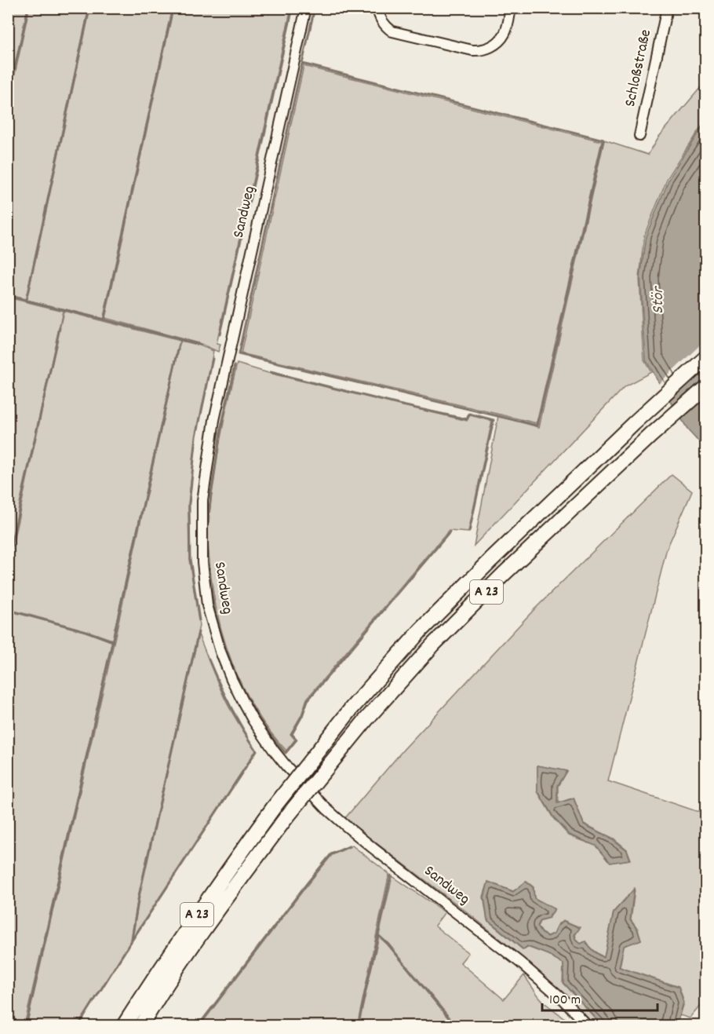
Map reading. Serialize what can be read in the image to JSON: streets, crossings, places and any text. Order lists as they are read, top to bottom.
{
  "streets": {
    "highway": ["A 23"],
    "street": ["Schloßstraße", "Sandweg"]
  },
  "water": ["Stör"],
  "scale_bar": "100 m"
}
